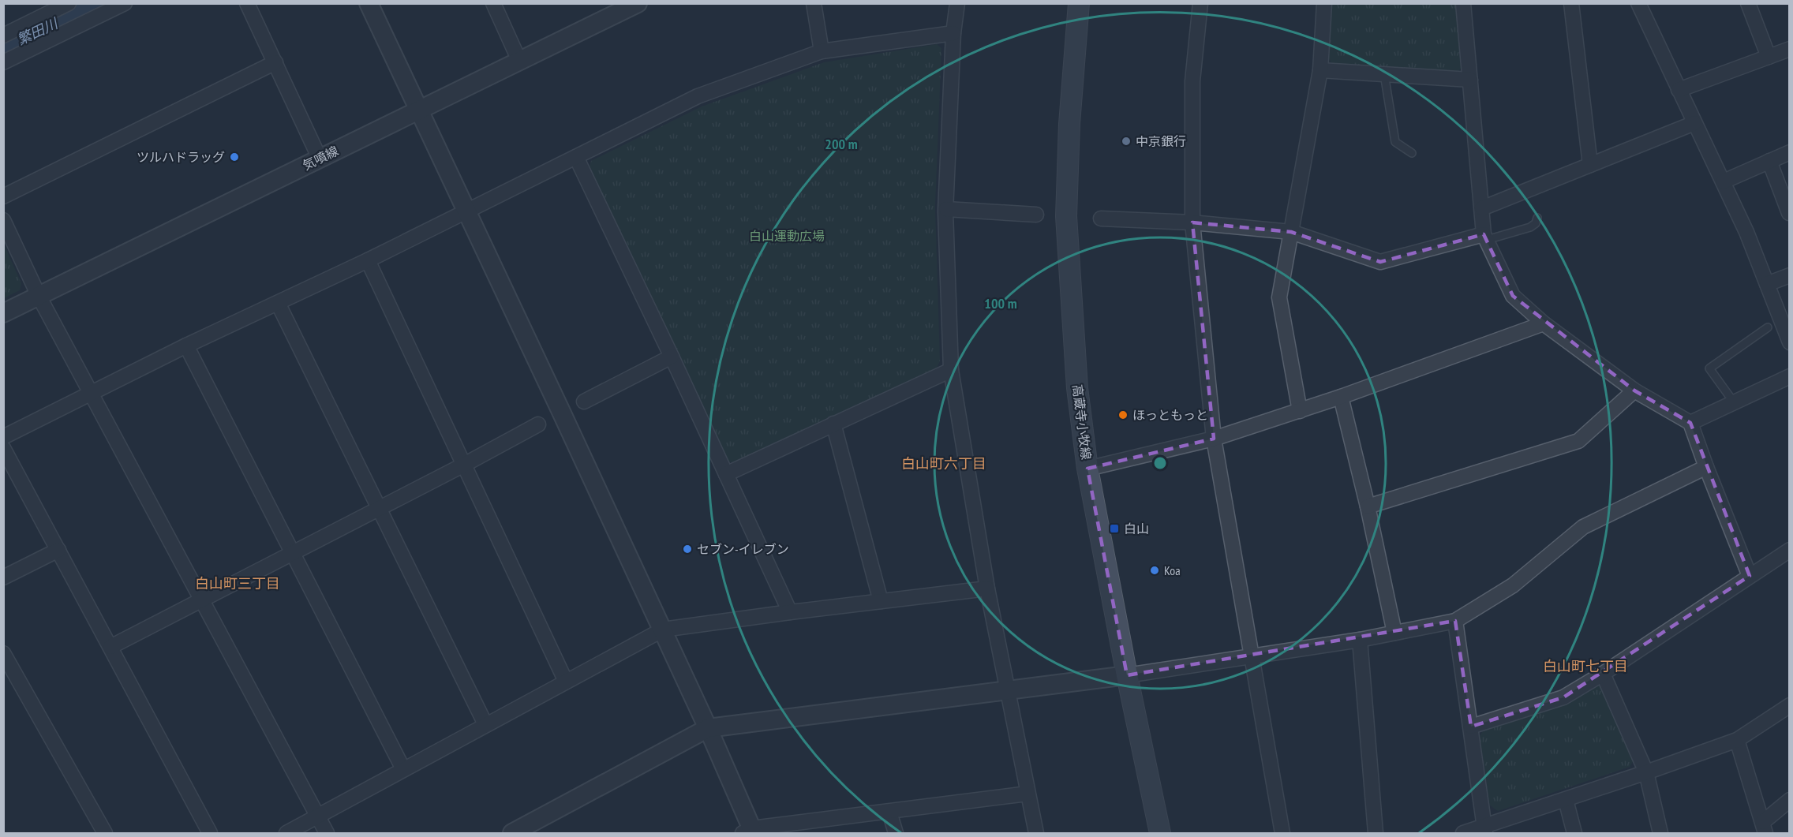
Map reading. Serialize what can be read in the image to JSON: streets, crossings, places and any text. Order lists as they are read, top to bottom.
{
  "streets": {
    "main road": ["高蔵寺小牧線"],
    "street": ["気噴線"]
  },
  "districts": ["白山町六丁目", "白山町三丁目", "白山町七丁目"],
  "water": ["繁田川"],
  "parks": ["白山運動広場"],
  "places": {
    "other": [
      "中京銀行",
      "ツルハドラッグ",
      "ほっともっと",
      "セブン-イレブン",
      "Koa"
    ],
    "transit": ["白山"]
  },
  "rings": ["200 m", "100 m"]
}
